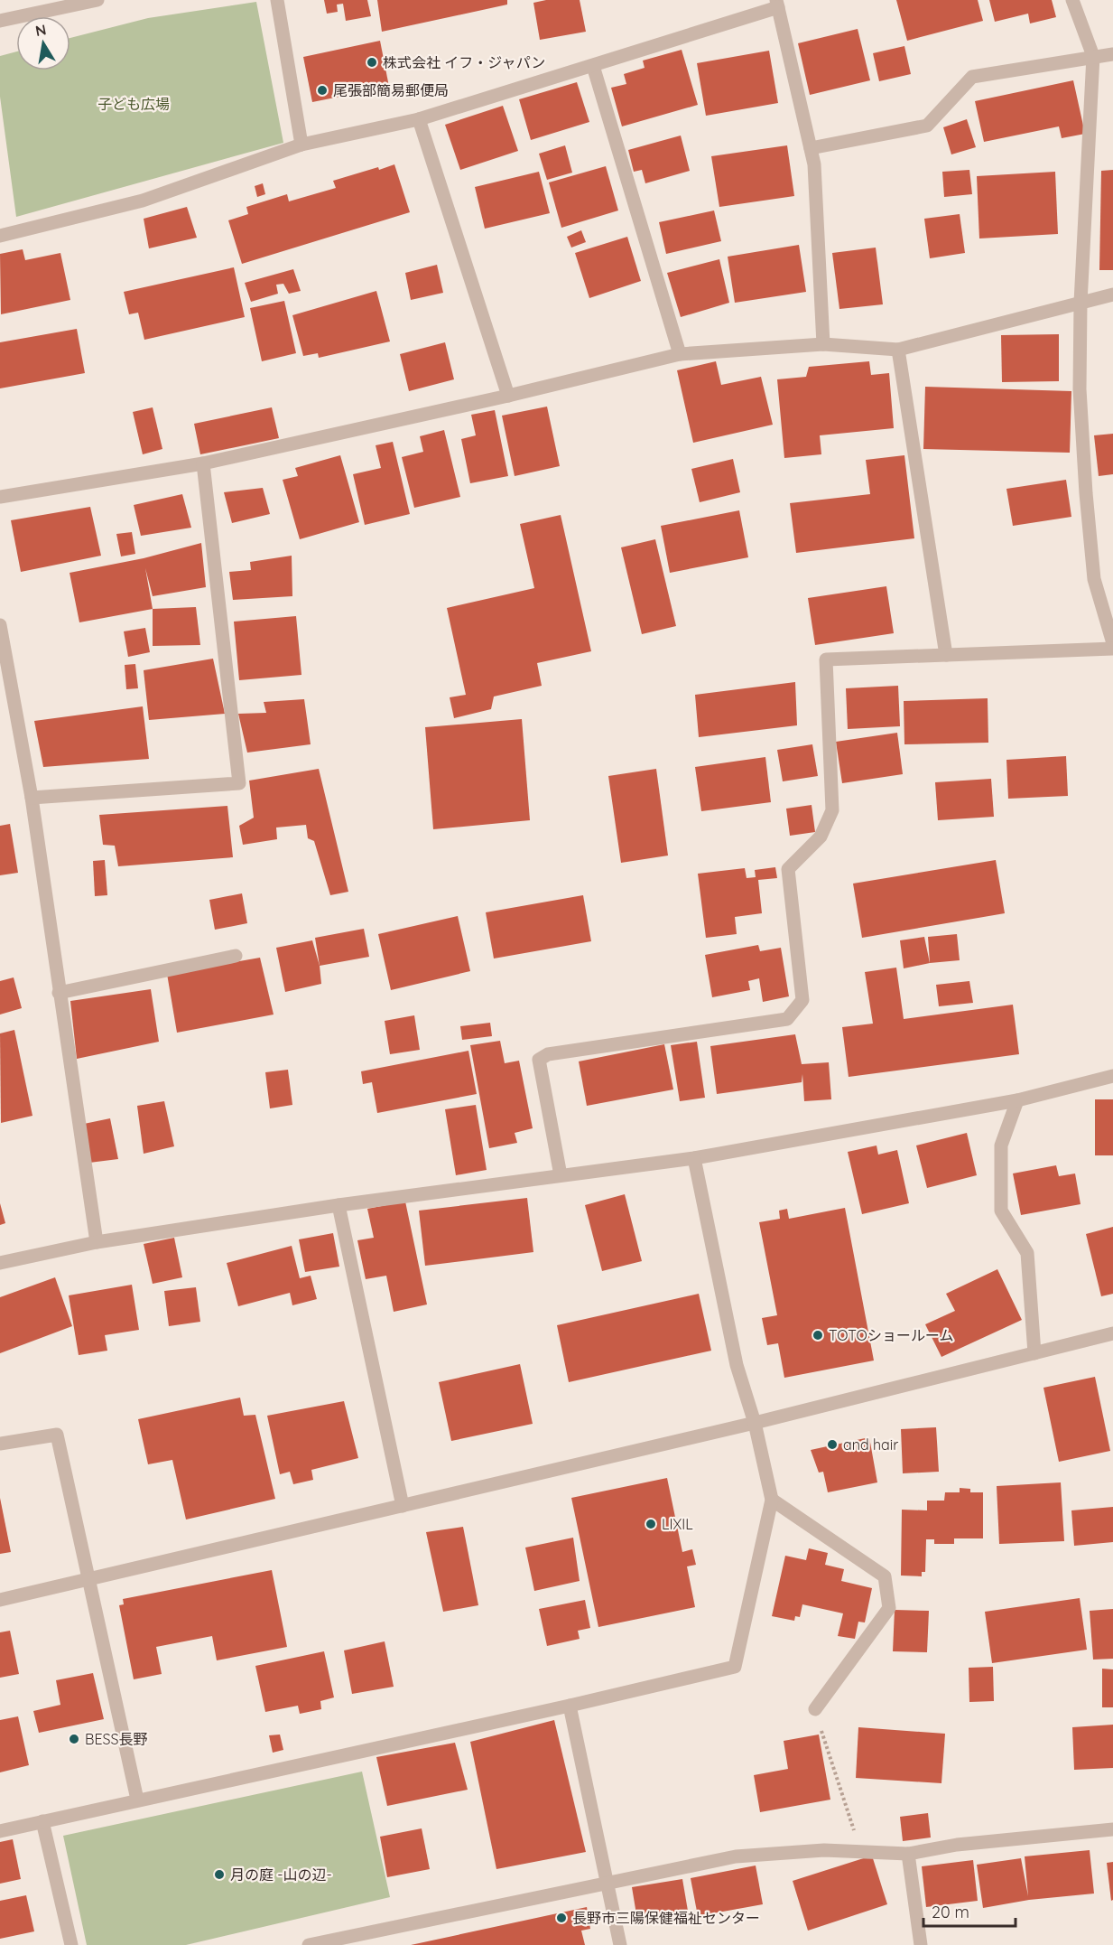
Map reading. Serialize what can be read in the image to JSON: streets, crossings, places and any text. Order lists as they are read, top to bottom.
{
  "parks": ["子ども広場"],
  "places": [
    "株式会社 イフ・ジャパン",
    "尾張部簡易郵便局",
    "TOTOショールーム",
    "and hair",
    "LIXIL",
    "BESS長野",
    "月の庭 -山の辺-",
    "長野市三陽保健福祉センター"
  ],
  "scale_bar": "20 m",
  "north": "top"
}
